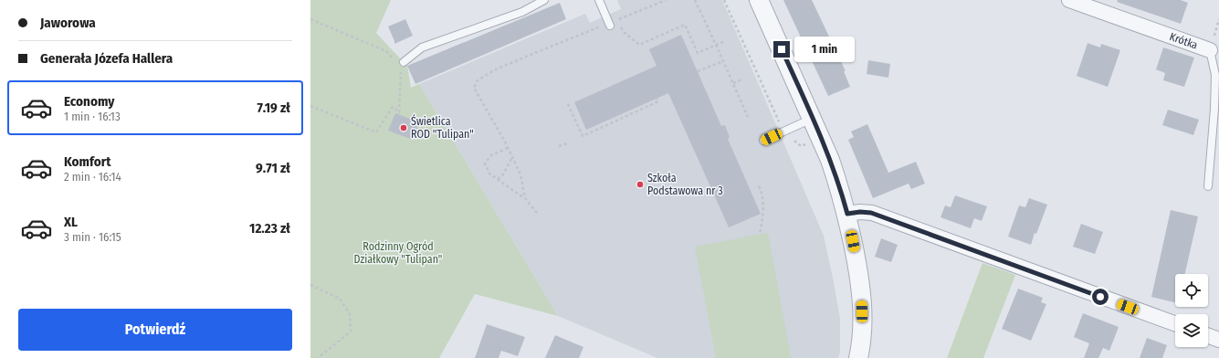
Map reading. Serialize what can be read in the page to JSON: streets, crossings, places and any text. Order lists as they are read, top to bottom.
{
  "streets": {
    "street": ["Krótka"]
  },
  "parks": ["Rodzinny Ogród Działkowy \"Tulipan\""],
  "places": ["Świetlica ROD \"Tulipan\"", "Szkoła Podstawowa nr 3"],
  "page": {
    "banner": ["Jaworowa", "Generała Józefa Hallera"],
    "bubble": "1 min",
    "list": [
      {
        "name": "Economy",
        "note": "1 min · 16:13",
        "value": "7.19 zł"
      },
      {
        "name": "Komfort",
        "note": "2 min · 16:14",
        "value": "9.71 zł"
      },
      {
        "name": "XL",
        "note": "3 min · 16:15",
        "value": "12.23 zł"
      }
    ],
    "buttons": "Potwierdź"
  }
}
